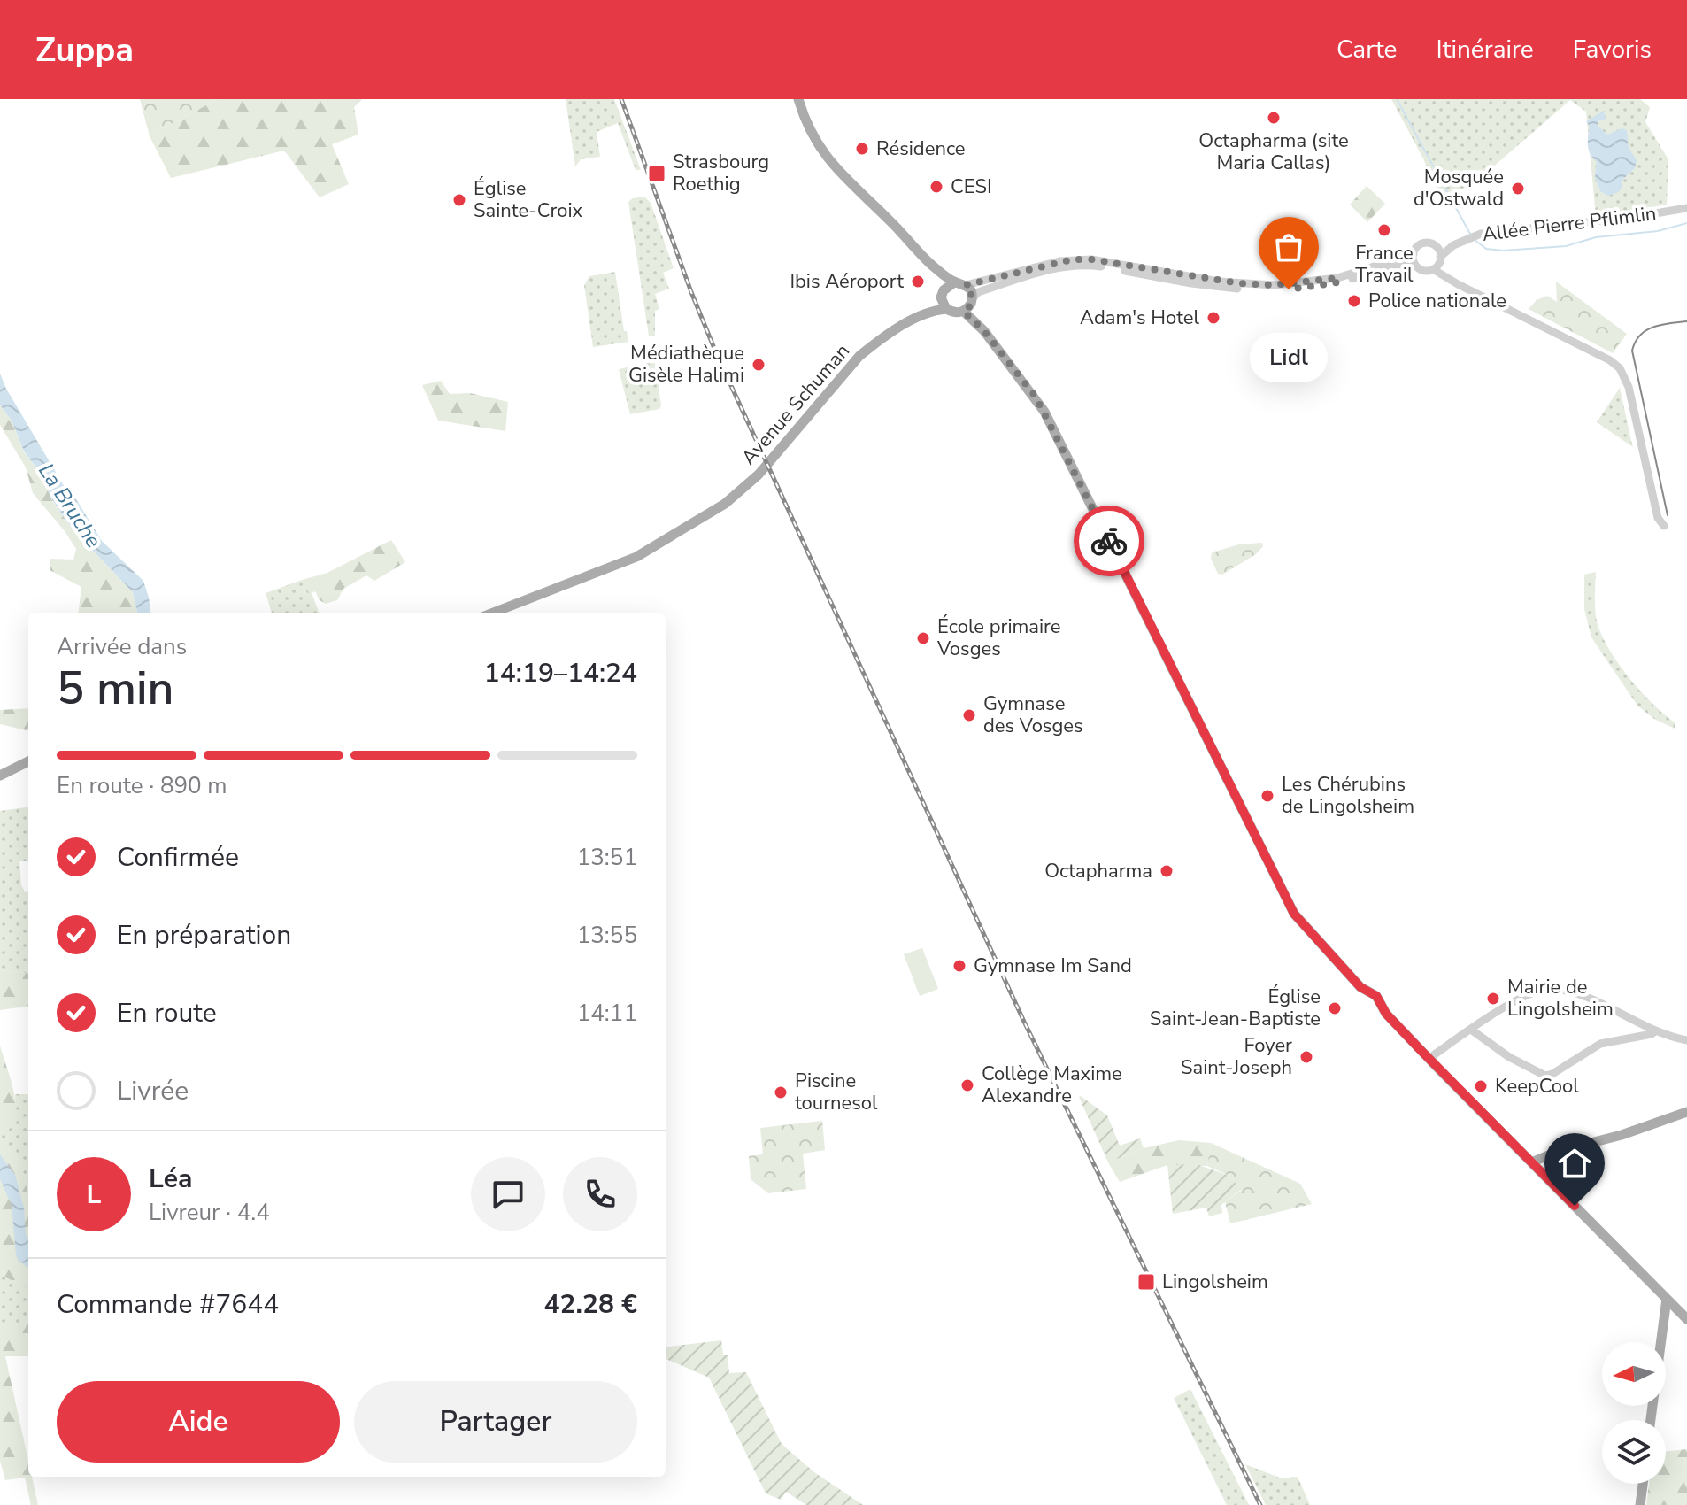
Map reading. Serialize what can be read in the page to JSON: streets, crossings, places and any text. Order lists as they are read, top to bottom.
{
  "streets": {
    "main road": ["Avenue Schuman"],
    "street": ["Allée Pierre Pflimlin"]
  },
  "water": ["La Bruche"],
  "places": {
    "other": [
      "Octapharma (site Maria Callas)",
      "Résidence",
      "CESI",
      "Mosquée d'Ostwald",
      "Église Sainte-Croix",
      "France Travail",
      "Ibis Aéroport",
      "Lidl",
      "Police nationale",
      "Adam's Hotel",
      "Médiathèque Gisèle Halimi",
      "École primaire Vosges",
      "Gymnase des Vosges",
      "Les Chérubins de Lingolsheim",
      "Octapharma",
      "Gymnase Im Sand",
      "Mairie de Lingolsheim",
      "Église Saint-Jean-Baptiste",
      "Foyer Saint-Joseph",
      "Collège Maxime Alexandre",
      "KeepCool",
      "Piscine tournesol"
    ],
    "transit": ["Strasbourg Roethig", "Lingolsheim"]
  },
  "north": "left",
  "page": {
    "header": "Zuppa",
    "nav": ["Carte", "Itinéraire", "Favoris"],
    "bubble": "Lidl",
    "heading": ["5 min", "Arrivée dans", "14:19–14:24"],
    "panel": [
      "Léa",
      "Livreur · 4.4",
      "Commande #7644",
      "42.28 €"
    ],
    "bar": "En route · 890 m",
    "list": [
      ["Confirmée", "13:51"],
      ["En préparation", "13:55"],
      ["En route", "14:11"],
      "Livrée"
    ],
    "round": "L",
    "buttons": ["Aide", "Partager"]
  }
}
